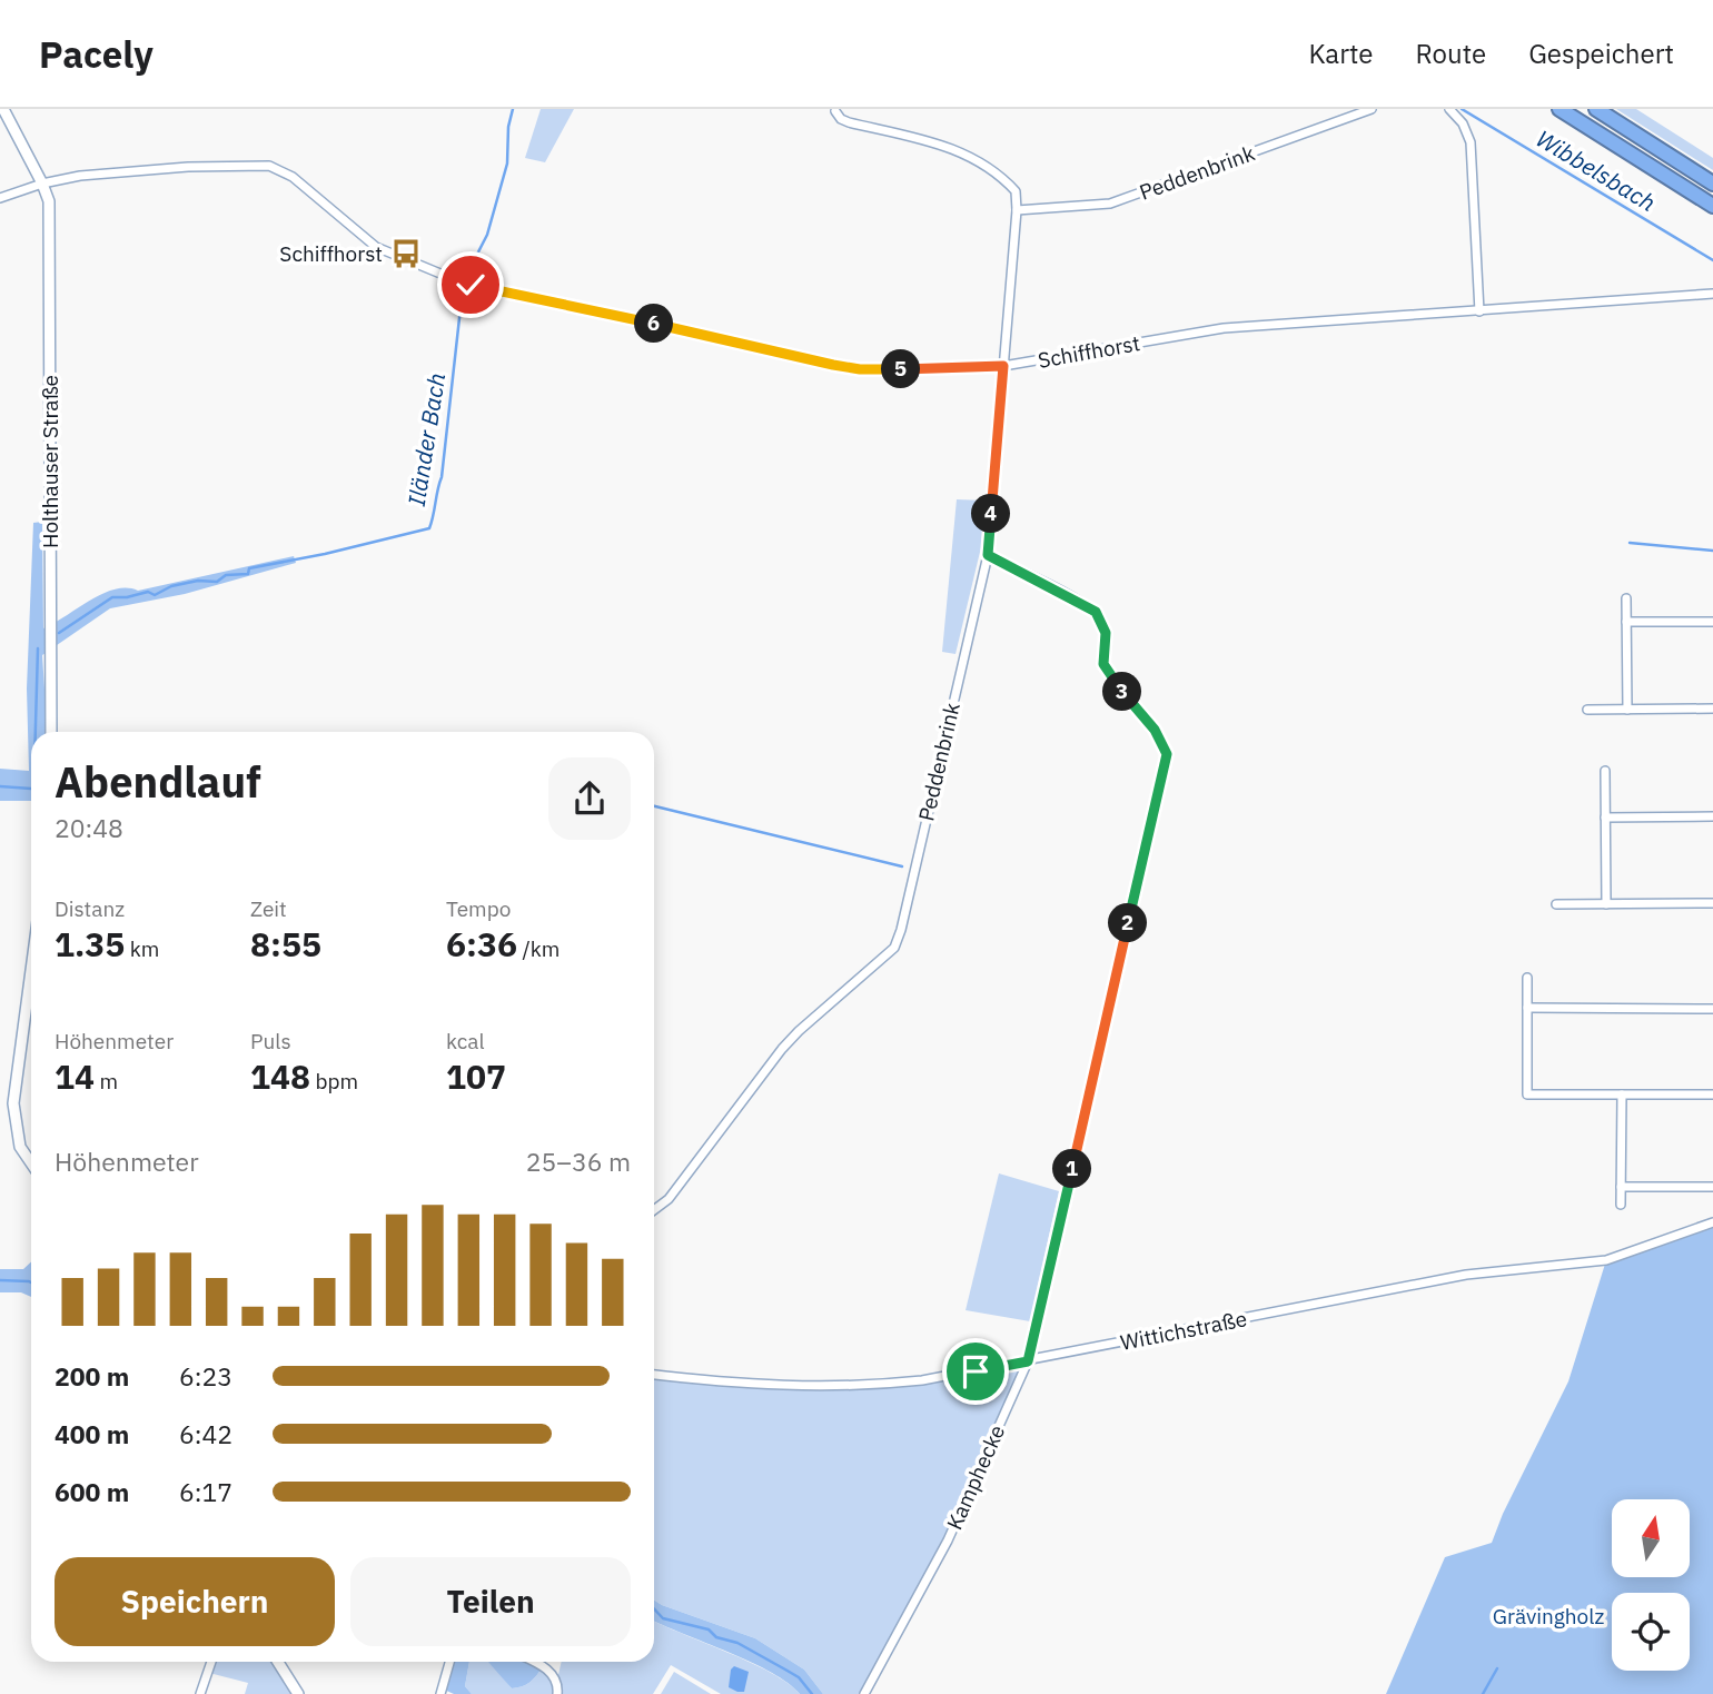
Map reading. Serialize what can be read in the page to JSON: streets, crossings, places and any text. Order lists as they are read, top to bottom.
{
  "streets": {
    "street": [
      "Peddenbrink",
      "Schiffhorst",
      "Holthauser Straße",
      "Wittichstraße",
      "Kamphecke"
    ]
  },
  "crossings": [
    ["Peddenbrink", "Schiffhorst"],
    ["Peddenbrink", "Kamphecke"],
    ["Schiffhorst", "Holthauser Straße"],
    ["Wittichstraße", "Kamphecke"]
  ],
  "water": ["Wibbelsbach", "Iländer Bach"],
  "parks": ["Grävingholz"],
  "places": {
    "bus stop": ["Schiffhorst"]
  },
  "north": "top",
  "page": {
    "header": "Pacely",
    "nav": ["Karte", "Route", "Gespeichert"],
    "pins": [
      "6",
      "5",
      "4",
      "3",
      "2",
      "1"
    ],
    "heading": ["Abendlauf", "20:48"],
    "stats": [
      ["Distanz", "1.35 km"],
      ["Zeit", "8:55"],
      ["Tempo", "6:36 /km"],
      ["Höhenmeter", "14 m"],
      ["Puls", "148 bpm"],
      ["kcal", "107"]
    ],
    "chart": ["Höhenmeter", "25–36 m"],
    "list": [
      {
        "name": "200 m",
        "note": "6:23"
      },
      {
        "name": "400 m",
        "note": "6:42"
      },
      {
        "name": "600 m",
        "note": "6:17"
      }
    ],
    "buttons": ["Speichern", "Teilen"]
  }
}
